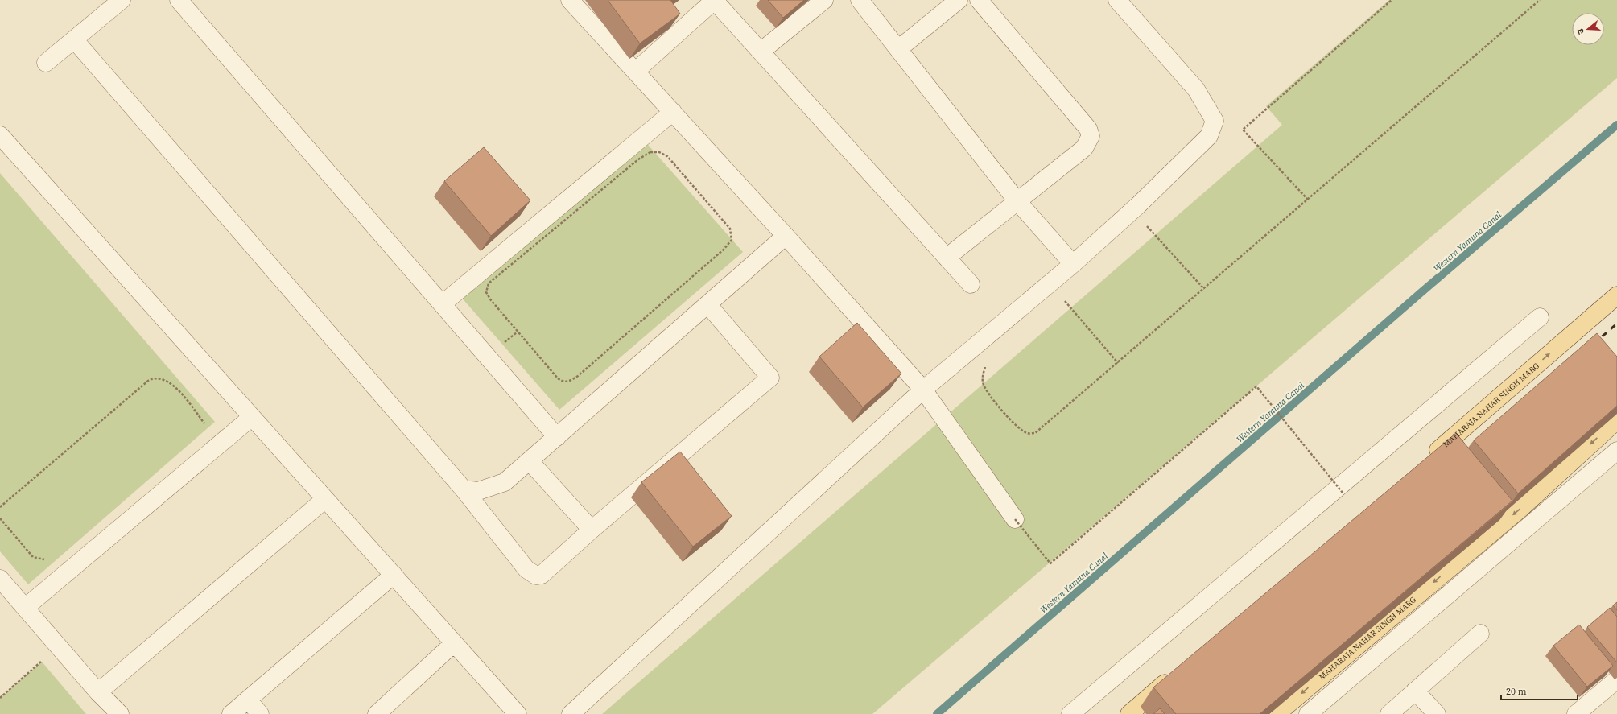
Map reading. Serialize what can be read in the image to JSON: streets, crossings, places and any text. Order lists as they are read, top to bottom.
{
  "streets": {
    "main road": ["MAHARAJA NAHAR SINGH MARG"]
  },
  "water": ["Western Yamuna Canal"],
  "scale_bar": "20 m",
  "north": "left"
}
